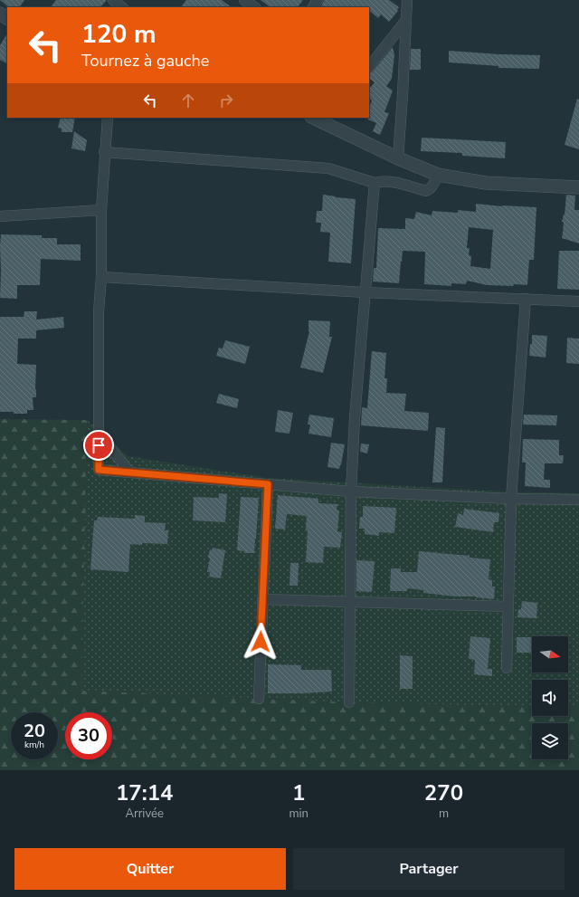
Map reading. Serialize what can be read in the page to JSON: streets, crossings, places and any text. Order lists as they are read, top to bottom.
{
  "north": "right",
  "page": {
    "turn": ["120 m", "Tournez à gauche"],
    "speed": "20 km/h",
    "limit": "30",
    "eta": [
      "17:14",
      "Arrivée",
      "1",
      "min",
      "270",
      "m"
    ],
    "buttons": ["Quitter", "Partager"]
  }
}
